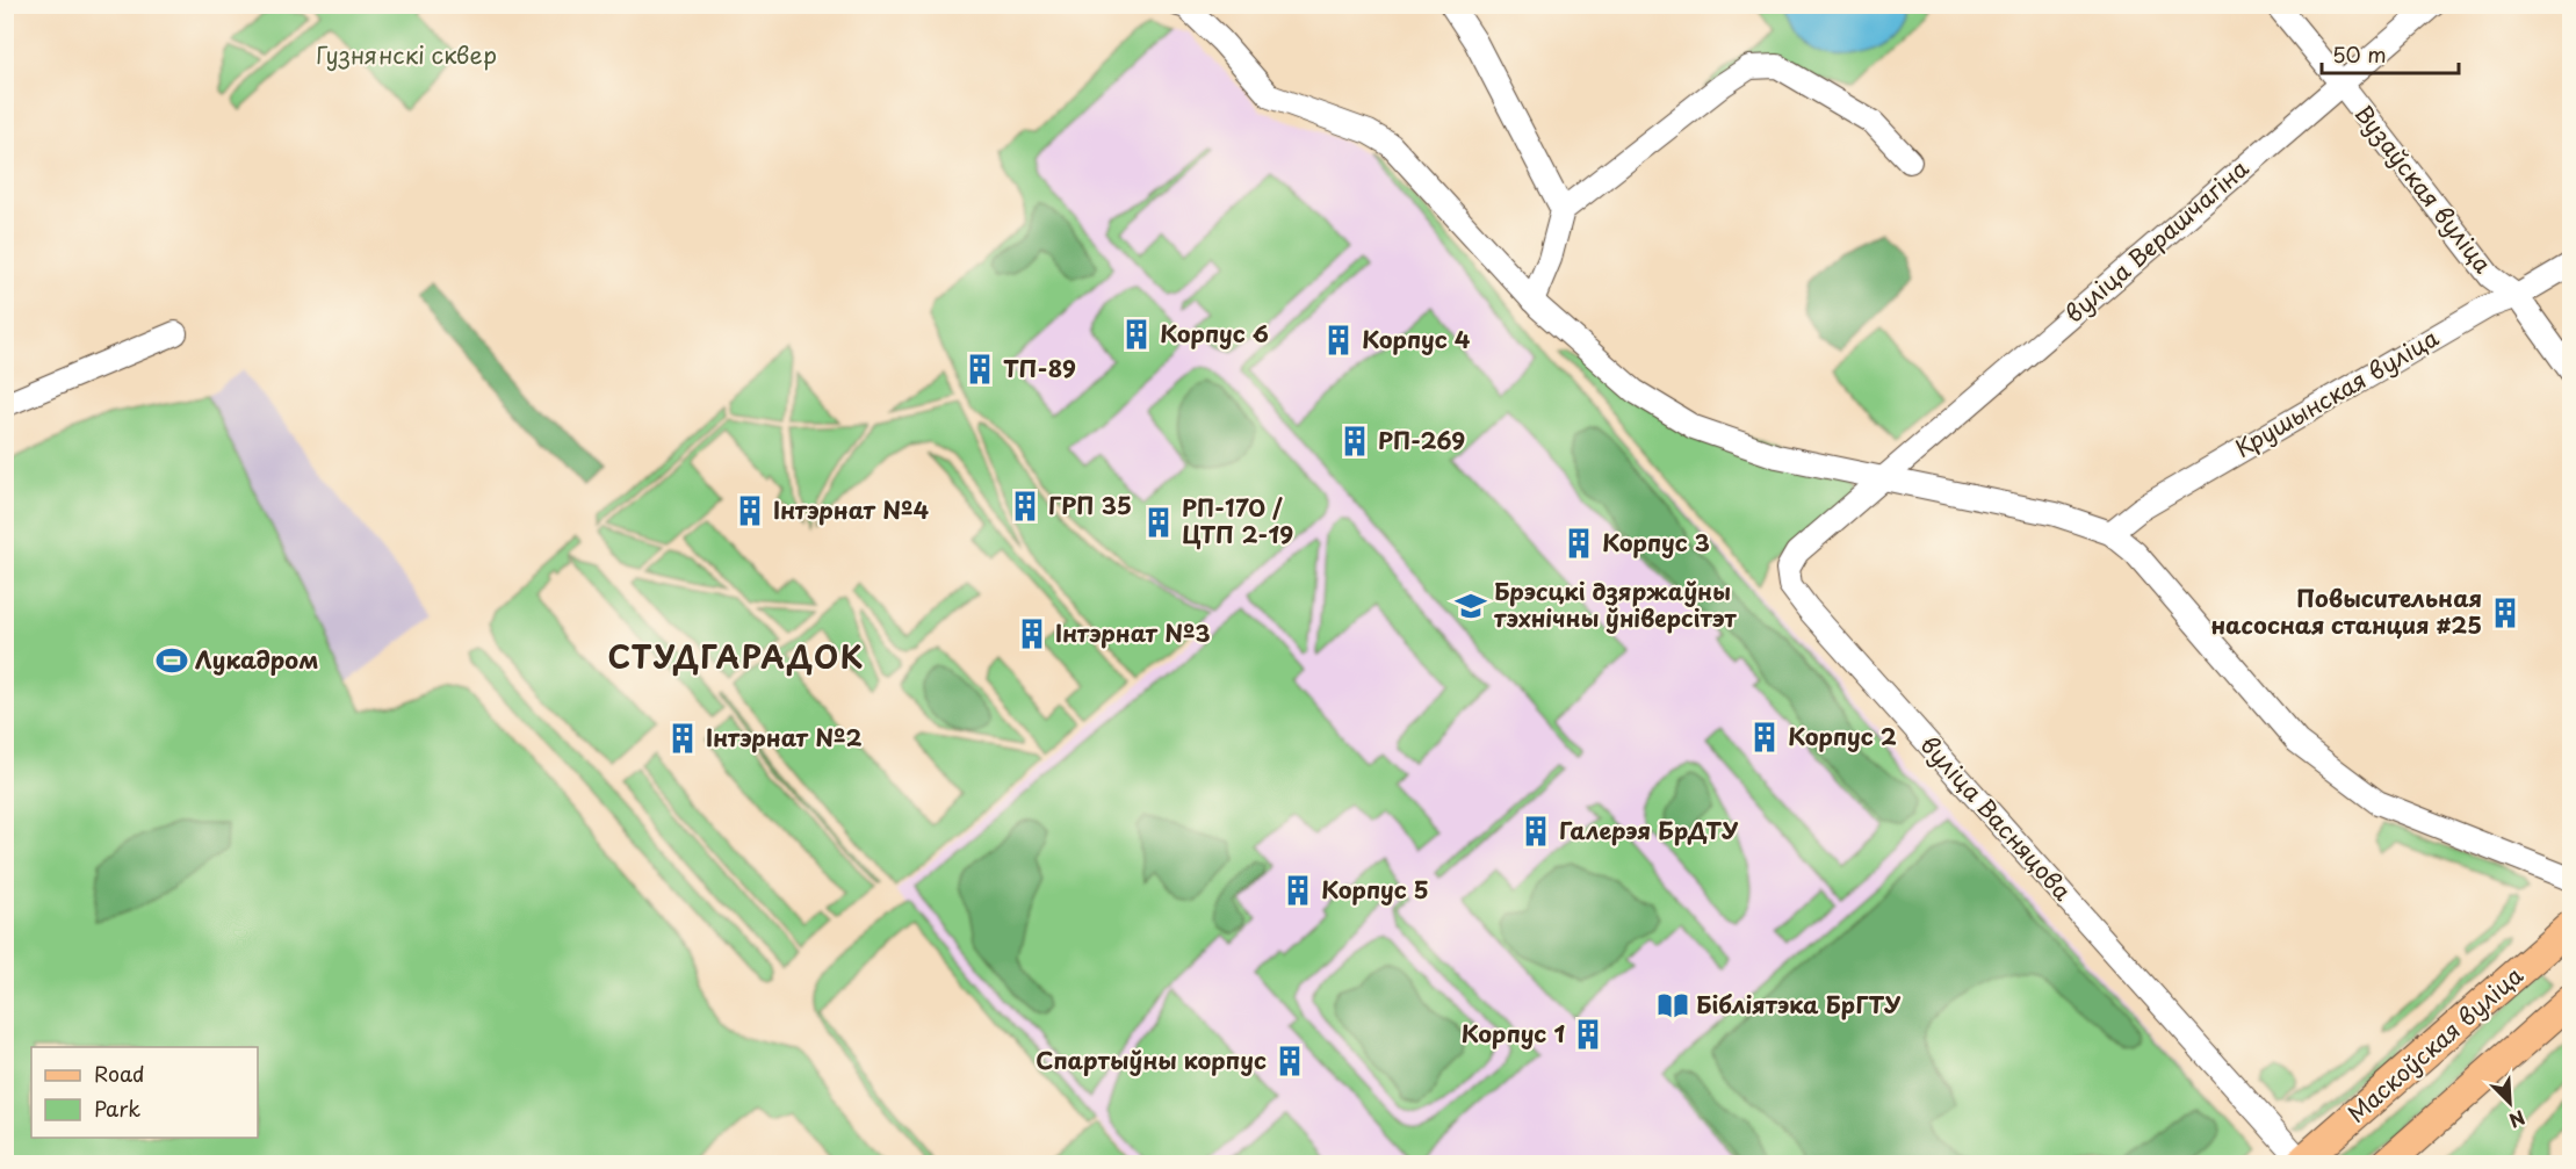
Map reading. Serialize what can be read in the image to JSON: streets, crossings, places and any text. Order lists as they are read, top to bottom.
{
  "streets": {
    "main road": ["Маскоўская вуліца"],
    "street": [
      "Вузаўская вуліца",
      "вуліца Верашчагіна",
      "Крушынская вуліца",
      "вуліца Васняцова"
    ]
  },
  "crossings": [
    ["Вузаўская вуліца", "вуліца Верашчагіна"],
    ["Вузаўская вуліца", "Крушынская вуліца"],
    ["вуліца Верашчагіна", "вуліца Васняцова"],
    ["вуліца Васняцова", "Маскоўская вуліца"]
  ],
  "districts": ["СТУДГАРАДОК"],
  "parks": ["Гузнянскі сквер"],
  "places": {
    "building": [
      "Корпус 6",
      "Корпус 4",
      "ТП-89",
      "РП-269",
      "ГРП 35",
      "Інтэрнат №4",
      "РП-170 / ЦТП 2-19",
      "Корпус 3",
      "Повысительная насосная станция #25",
      "Інтэрнат №3",
      "Корпус 2",
      "Інтэрнат №2",
      "Галерэя БрДТУ",
      "Корпус 5",
      "Корпус 1",
      "Спартыўны корпус"
    ],
    "school or university": ["Брэсцкі дзяржаўны тэхнічны ўніверсітэт"],
    "sports": ["Лукадром"],
    "library": ["Бібліятэка БрГТУ"]
  },
  "legend": ["Road", "Park"],
  "scale_bar": "50 m",
  "north": "bottom right"
}
